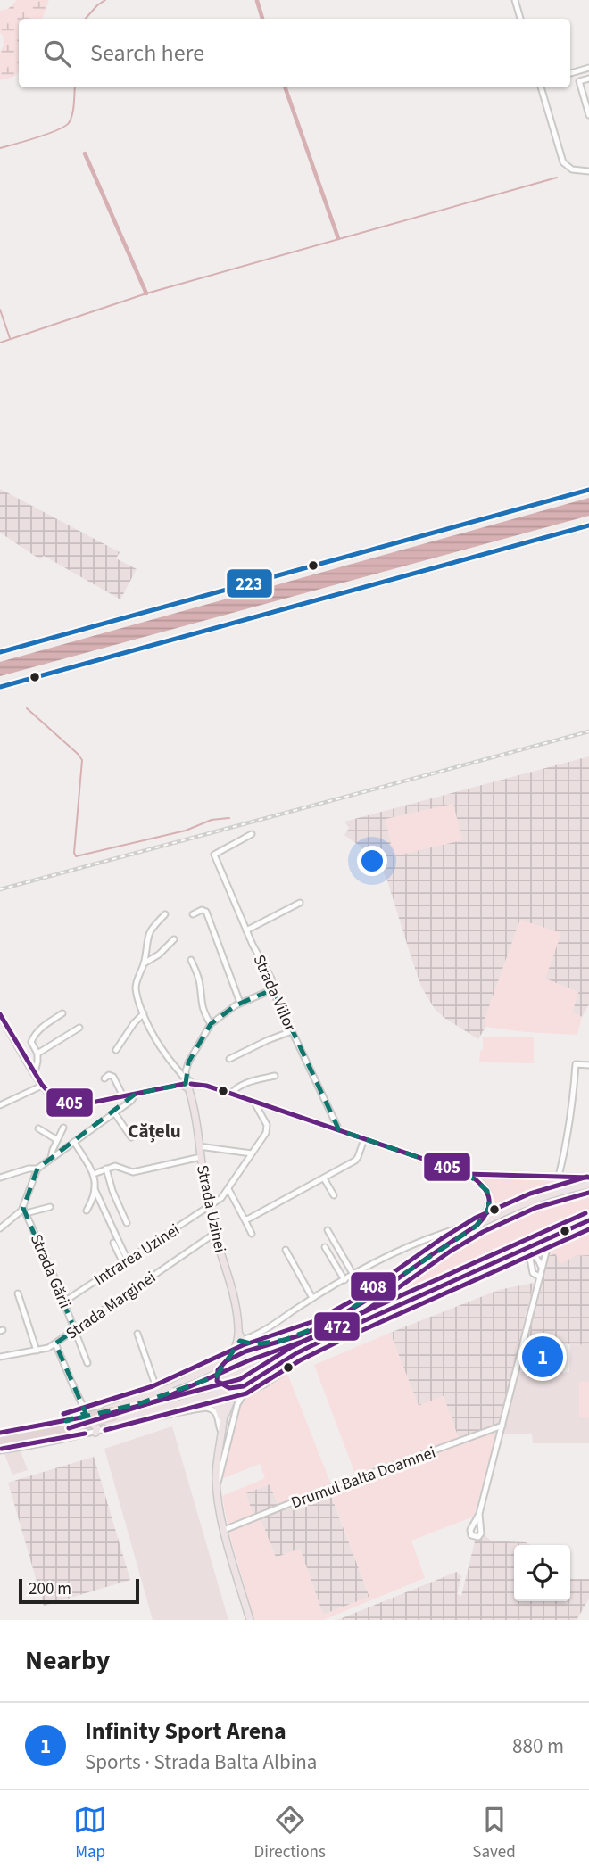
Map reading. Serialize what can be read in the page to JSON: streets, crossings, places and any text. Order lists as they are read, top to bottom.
{
  "streets": {
    "main road": ["Strada Uzinei"],
    "street": [
      "Strada Viilor",
      "Intrarea Uzinei",
      "Strada Gării",
      "Strada Marginei",
      "Drumul Balta Doamnei"
    ]
  },
  "crossings": [
    ["Strada Uzinei", "Intrarea Uzinei"],
    ["Strada Uzinei", "Strada Marginei"],
    ["Intrarea Uzinei", "Strada Gării"],
    ["Strada Gării", "Strada Marginei"]
  ],
  "districts": ["Cățelu"],
  "lines": [
    "transit line 223",
    "transit line 405",
    "transit line 408",
    "transit line 472"
  ],
  "scale_bar": "200 m",
  "page": {
    "search": "Search here",
    "pins": "1",
    "scale": "200 m",
    "heading": "Nearby",
    "list": [
      {
        "mark": "1",
        "name": "Infinity Sport Arena",
        "note": "Sports · Strada Balta Albina",
        "value": "880 m"
      }
    ],
    "nav": ["Map", "Directions", "Saved"]
  }
}
